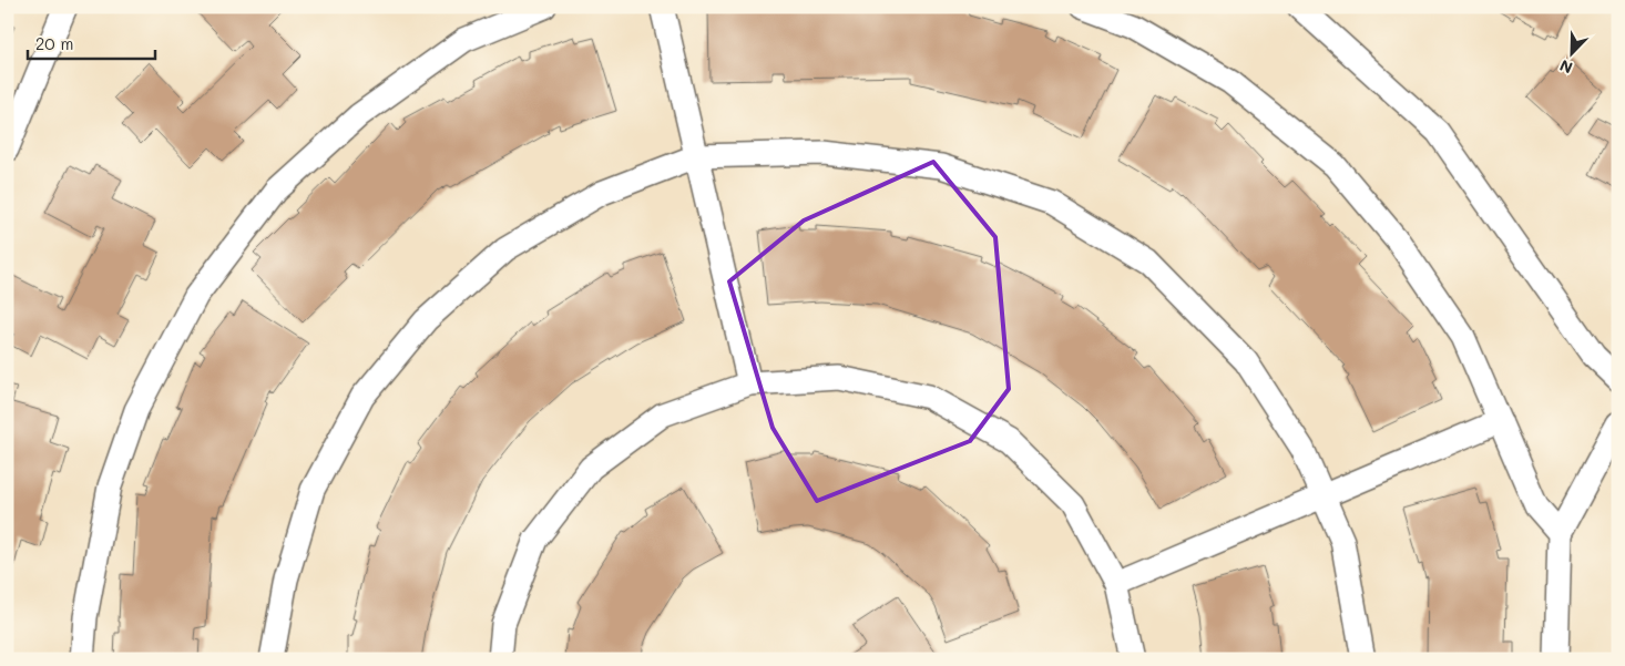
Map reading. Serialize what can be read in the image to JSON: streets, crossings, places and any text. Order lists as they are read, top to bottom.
{
  "scale_bar": "20 m",
  "north": "bottom left"
}
